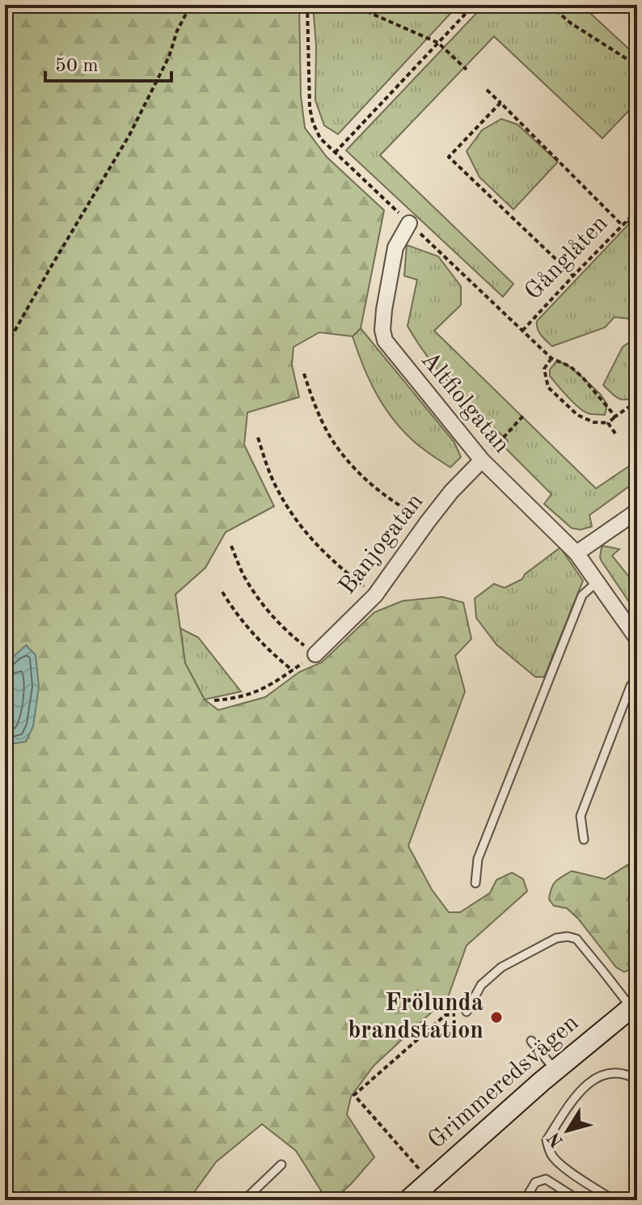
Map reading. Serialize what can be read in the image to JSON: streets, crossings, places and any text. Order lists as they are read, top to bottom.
{
  "streets": {
    "street": ["Altfiolgatan", "Banjogatan", "Grimmeredsvägen"],
    "path": ["Gånglåten"]
  },
  "crossings": [
    ["Altfiolgatan", "Banjogatan"]
  ],
  "places": ["Frölunda brandstation"],
  "scale_bar": "50 m",
  "north": "bottom left"
}
